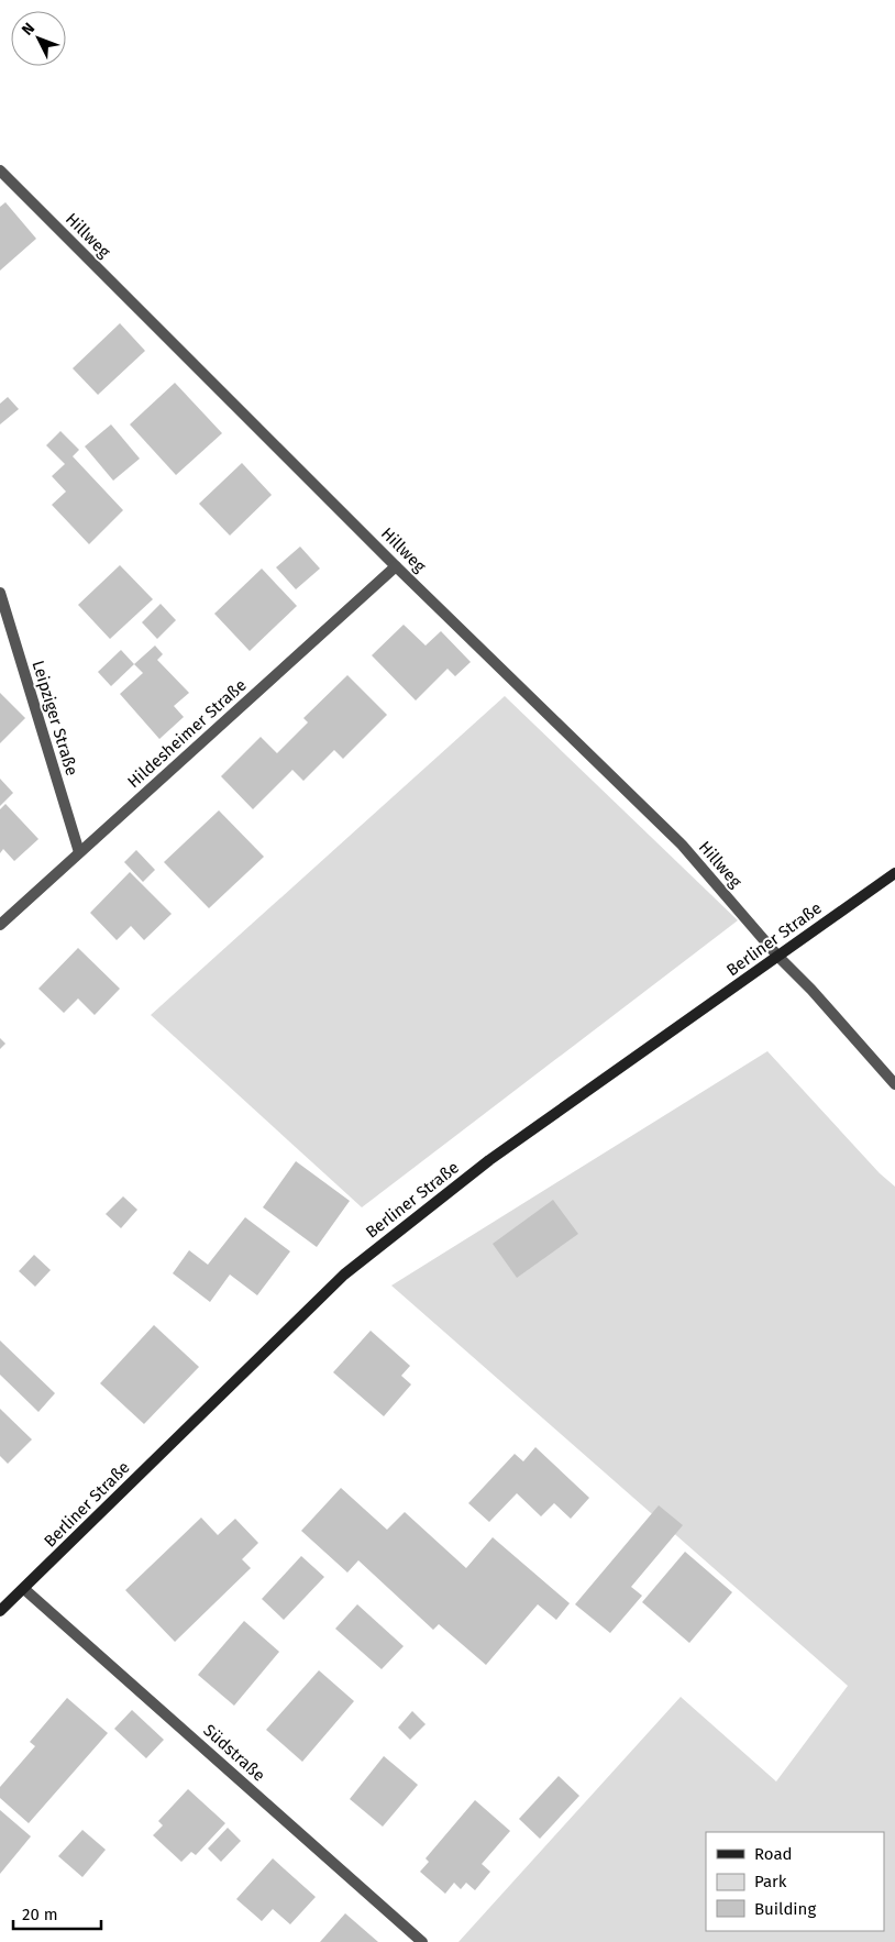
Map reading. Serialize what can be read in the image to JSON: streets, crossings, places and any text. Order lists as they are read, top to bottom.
{
  "streets": {
    "main road": ["Berliner Straße"],
    "street": [
      "Hillweg",
      "Leipziger Straße",
      "Hildesheimer Straße",
      "Südstraße"
    ]
  },
  "crossings": [
    ["Hillweg", "Hildesheimer Straße"],
    ["Hillweg", "Berliner Straße"],
    ["Leipziger Straße", "Hildesheimer Straße"],
    ["Berliner Straße", "Südstraße"]
  ],
  "legend": ["Road", "Park", "Building"],
  "scale_bar": "20 m",
  "north": "top left"
}
